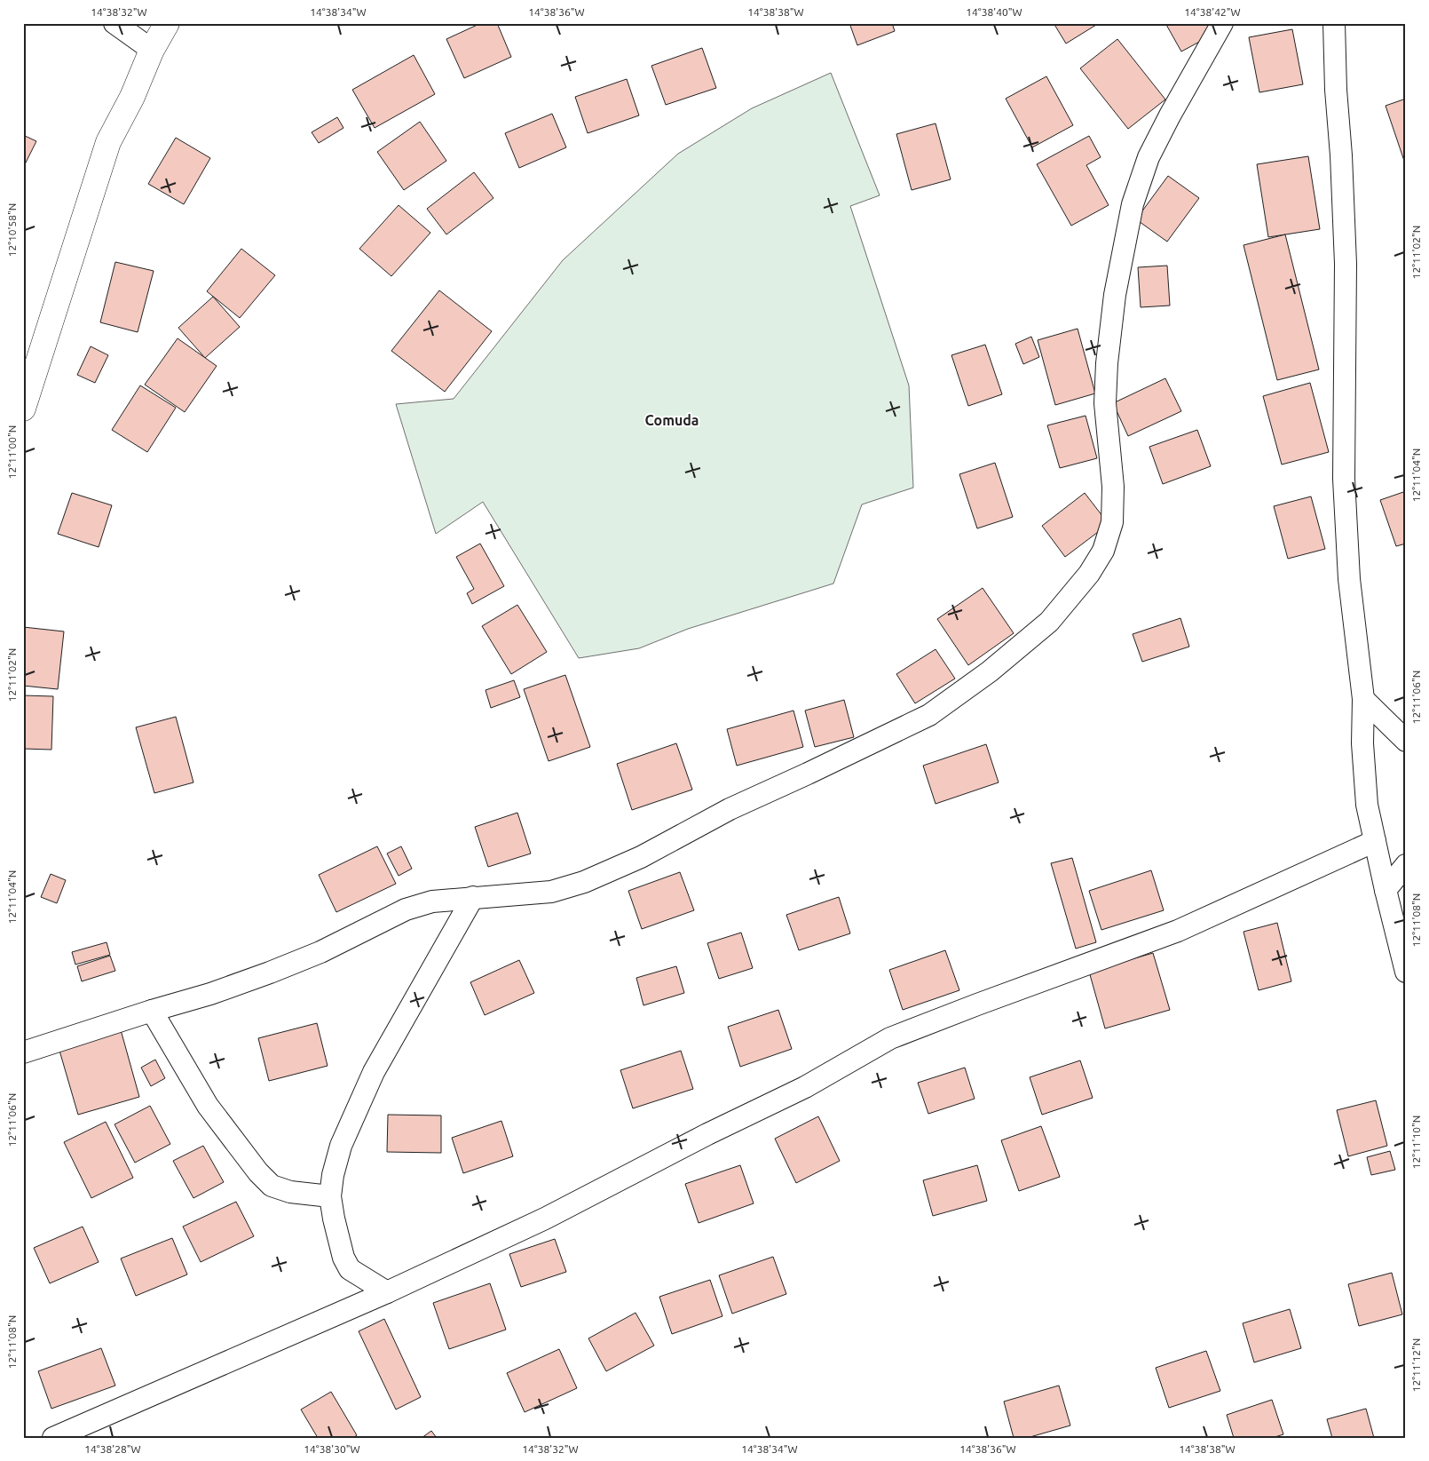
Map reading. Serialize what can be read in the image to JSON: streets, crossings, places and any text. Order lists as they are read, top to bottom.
{
  "districts": ["Comuda"],
  "coordinates": [
    "14°38'32\"W",
    "14°38'34\"W",
    "14°38'36\"W",
    "14°38'38\"W",
    "14°38'40\"W",
    "14°38'42\"W",
    "12°10'58\"N",
    "12°11'02\"N",
    "12°11'00\"N",
    "12°11'04\"N",
    "12°11'06\"N",
    "12°11'08\"N",
    "12°11'10\"N",
    "12°11'12\"N",
    "14°38'28\"W",
    "14°38'30\"W"
  ]
}
